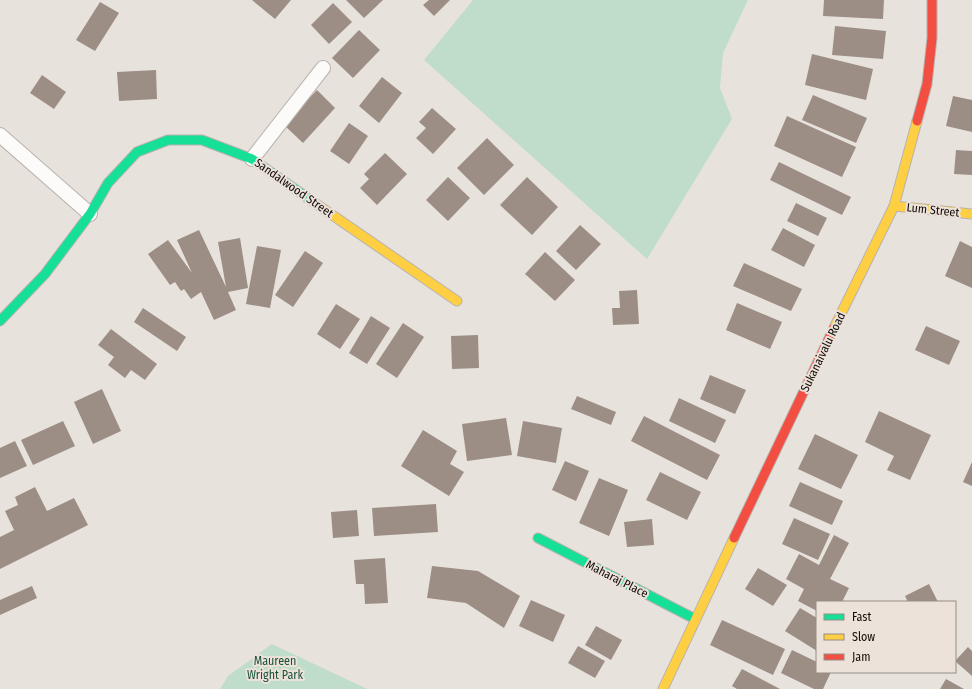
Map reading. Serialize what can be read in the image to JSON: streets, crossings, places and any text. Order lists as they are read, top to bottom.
{
  "streets": {
    "street": [
      "Sandalwood Street",
      "Lum Street",
      "Sukanaivalu Road",
      "Maharaj Place"
    ]
  },
  "crossings": [
    ["Lum Street", "Sukanaivalu Road"],
    ["Sukanaivalu Road", "Maharaj Place"]
  ],
  "parks": ["Maureen Wright Park"],
  "legend": ["Fast", "Slow", "Jam"]
}
